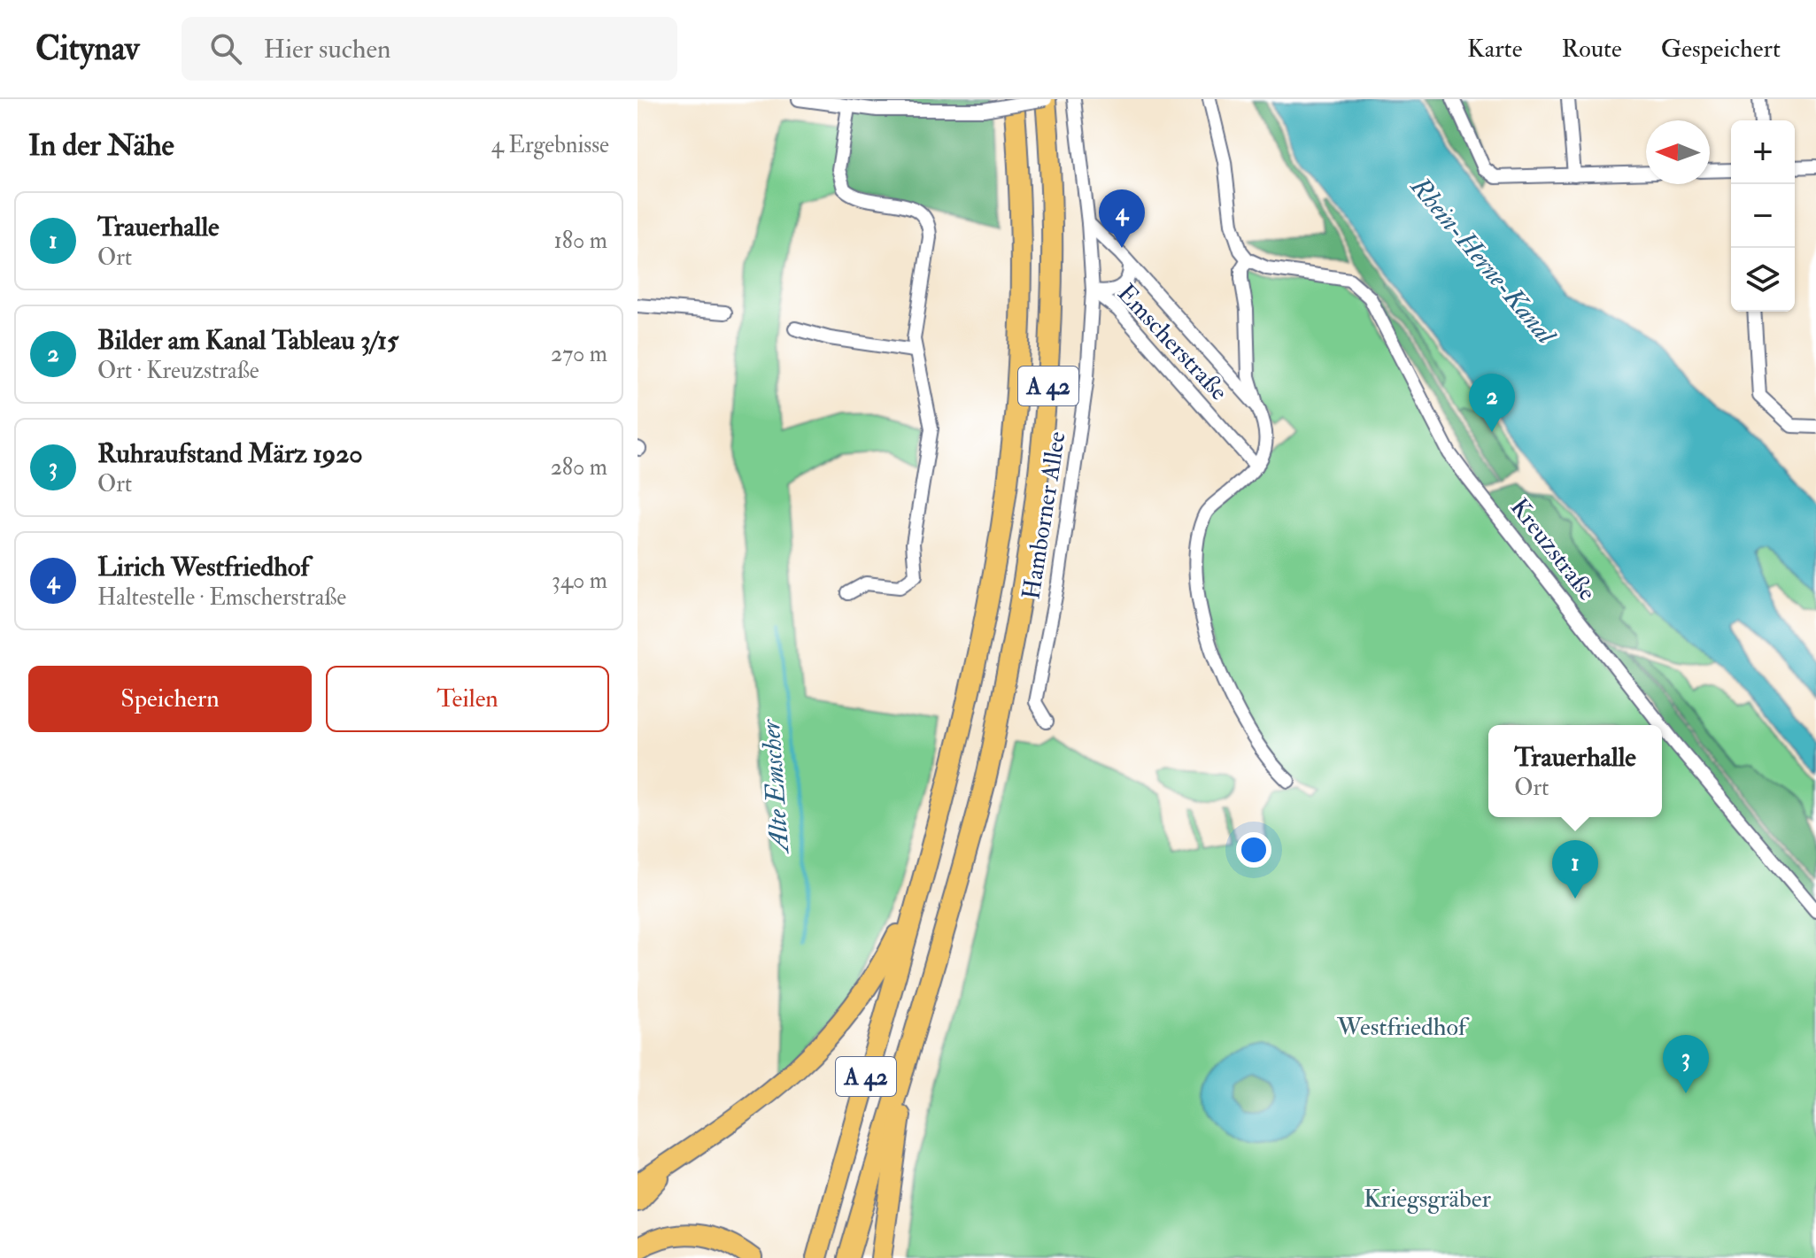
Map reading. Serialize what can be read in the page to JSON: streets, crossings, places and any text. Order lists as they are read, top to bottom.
{
  "streets": {
    "highway": ["A 42"],
    "street": ["Emscherstraße", "Hamborner Allee", "Kreuzstraße"]
  },
  "crossings": [
    ["Emscherstraße", "Hamborner Allee"],
    ["Emscherstraße", "Kreuzstraße"]
  ],
  "water": ["Rhein-Herne-Kanal", "Alte Emscher"],
  "parks": ["Westfriedhof", "Kriegsgräber"],
  "north": "left",
  "page": {
    "header": "Citynav",
    "search": "Hier suchen",
    "nav": ["Karte", "Route", "Gespeichert"],
    "heading": ["In der Nähe", "4 Ergebnisse"],
    "map_buttons": ["+", "−"],
    "pins": [
      "4",
      "2",
      "1",
      "3"
    ],
    "list": [
      {
        "mark": "1",
        "name": "Trauerhalle",
        "note": "Ort",
        "value": "180 m"
      },
      {
        "mark": "2",
        "name": "Bilder am Kanal Tableau 3/15",
        "note": "Ort · Kreuzstraße",
        "value": "270 m"
      },
      {
        "mark": "3",
        "name": "Ruhraufstand März 1920",
        "note": "Ort",
        "value": "280 m"
      },
      {
        "mark": "4",
        "name": "Lirich Westfriedhof",
        "note": "Haltestelle · Emscherstraße",
        "value": "340 m"
      }
    ],
    "buttons": ["Speichern", "Teilen"],
    "popup": ["Trauerhalle", "Ort"]
  }
}
